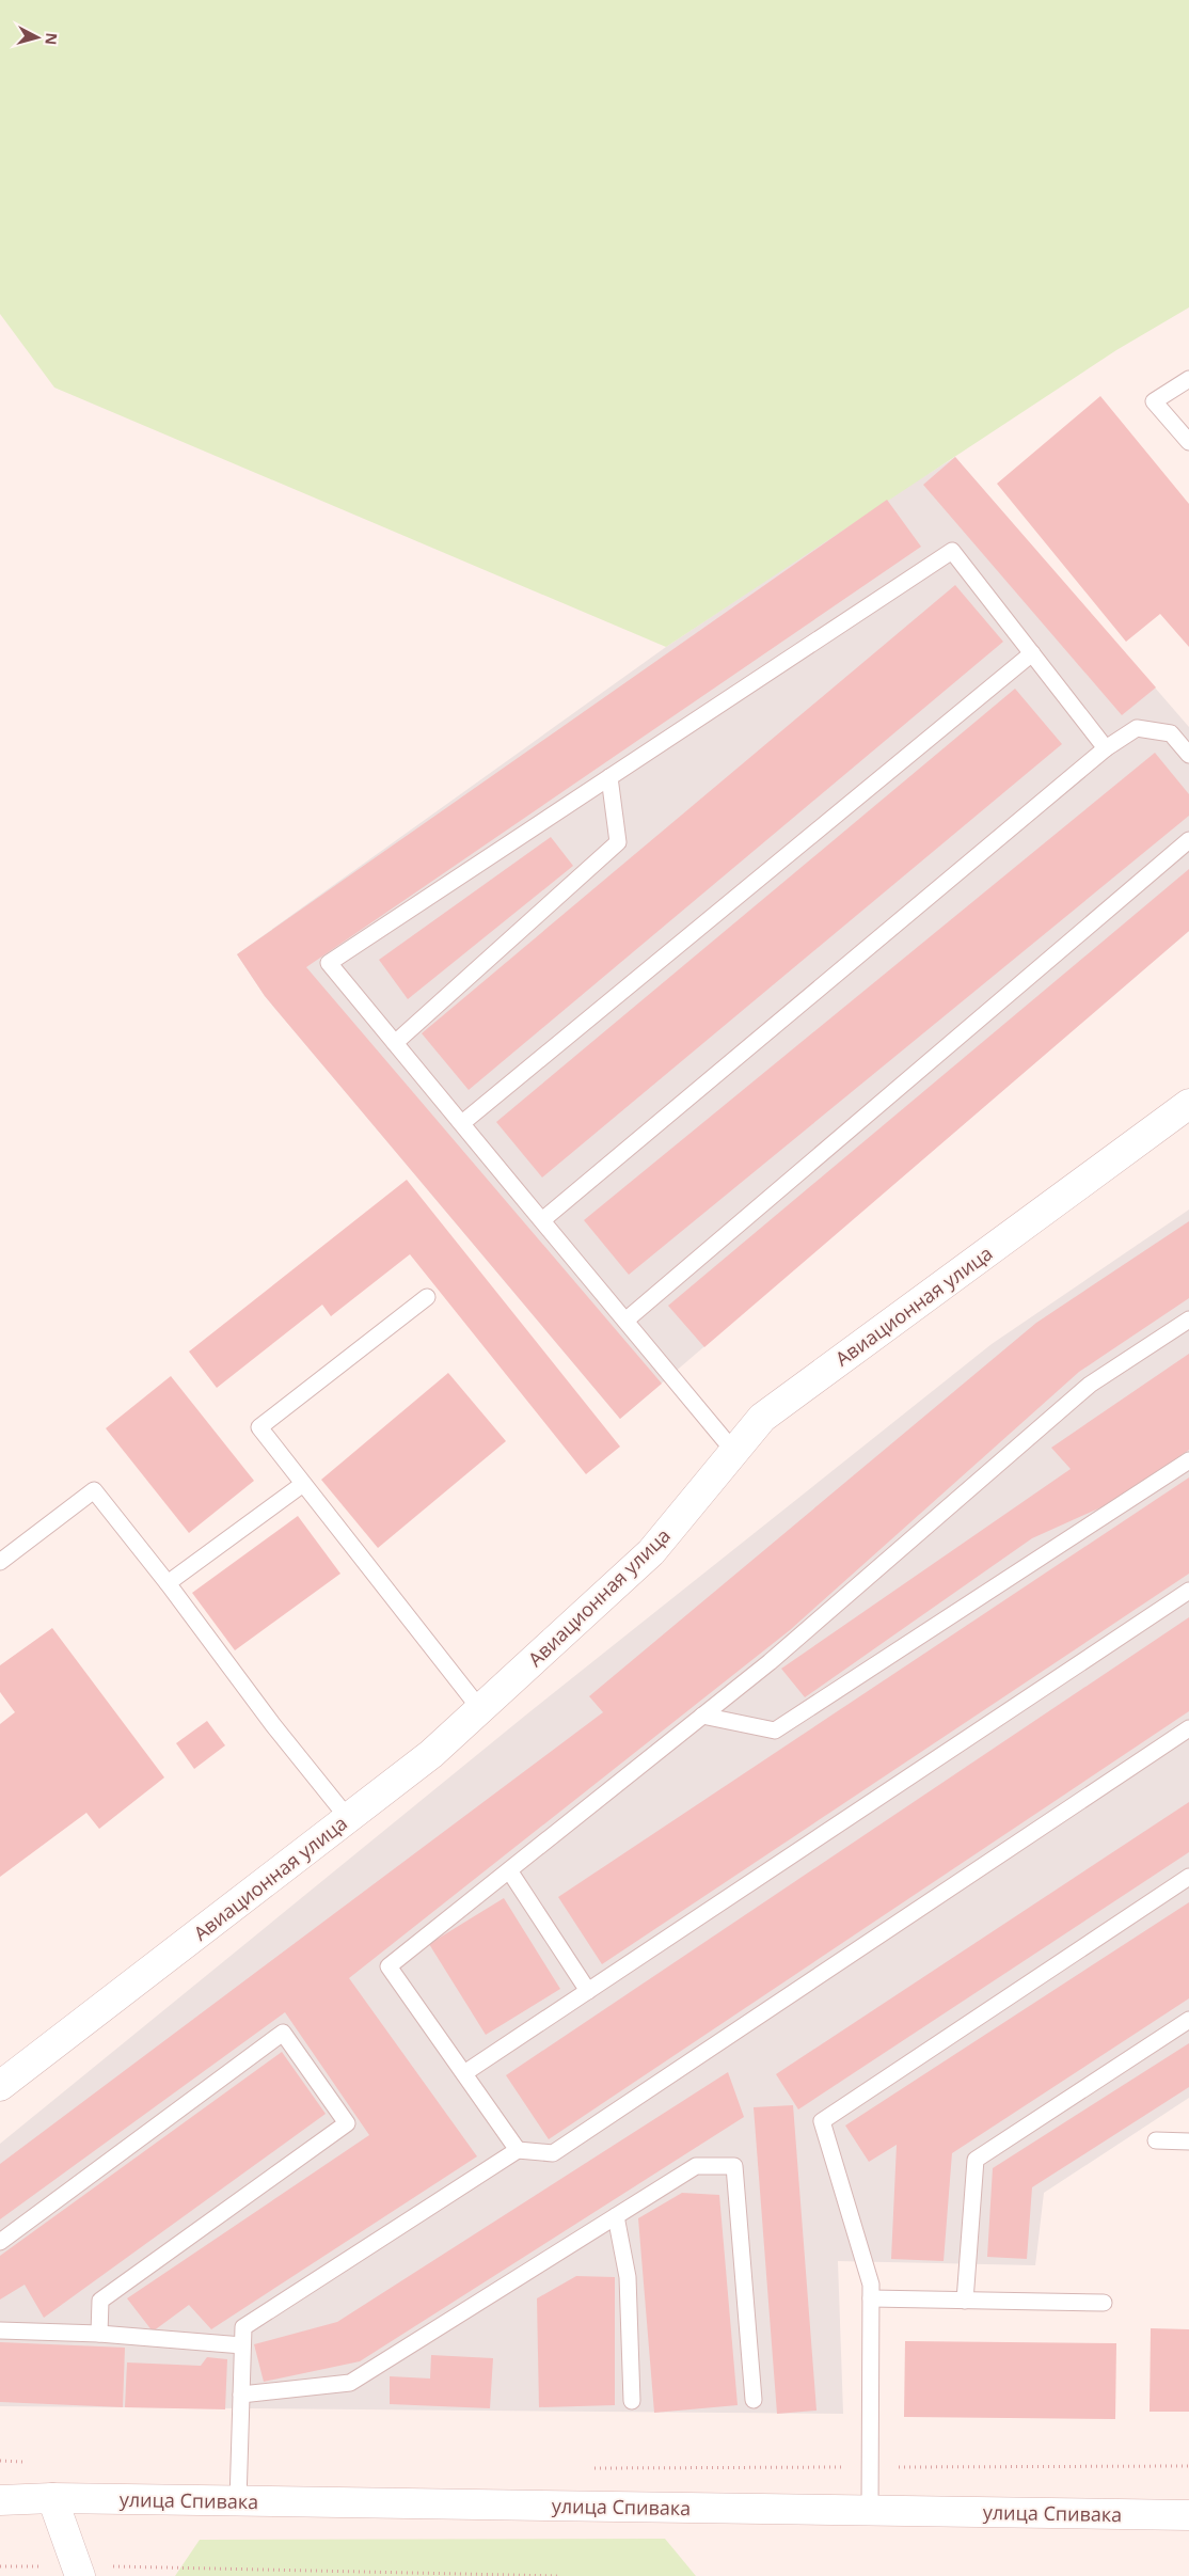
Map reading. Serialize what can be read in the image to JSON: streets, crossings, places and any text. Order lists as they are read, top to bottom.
{
  "streets": {
    "street": ["Авиационная улица", "улица Спивака"]
  },
  "north": "right"
}
